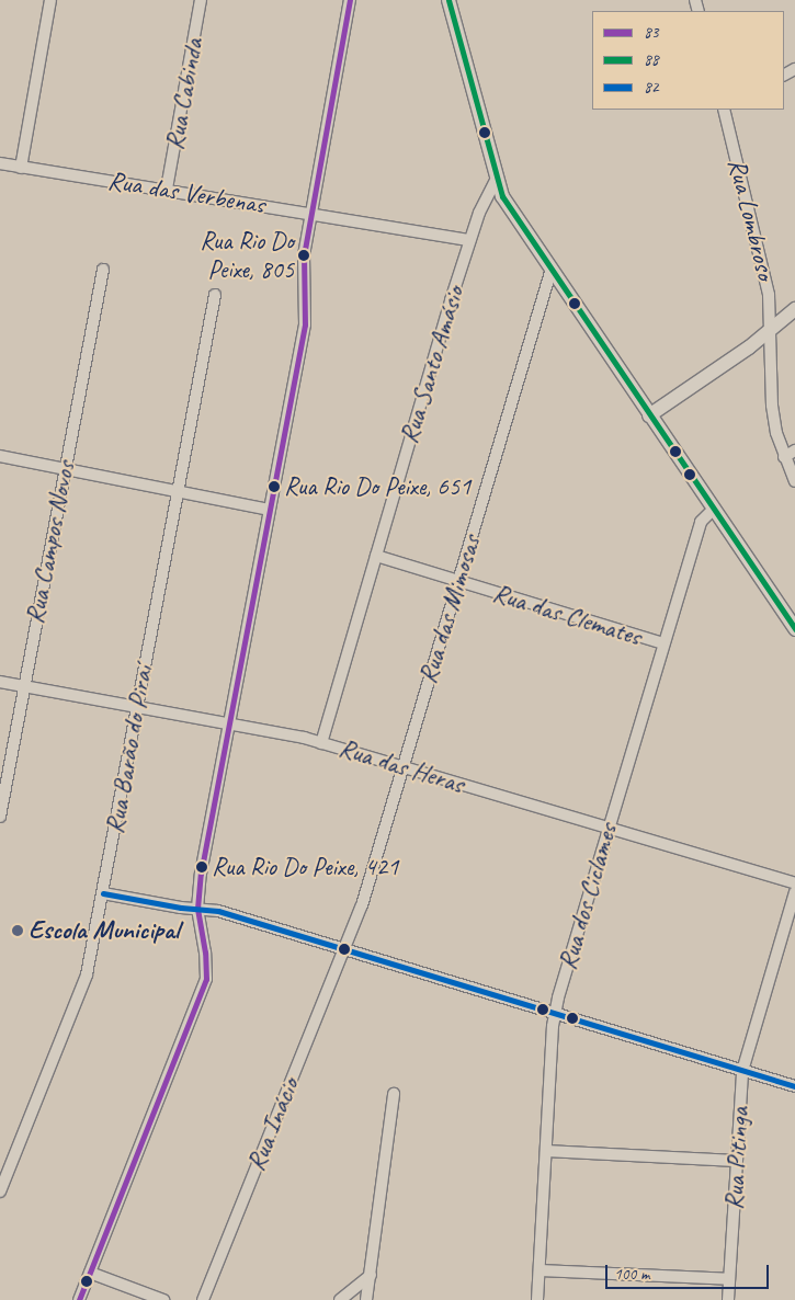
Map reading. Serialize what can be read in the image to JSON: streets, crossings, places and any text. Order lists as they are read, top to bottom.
{
  "streets": {
    "street": [
      "Rua Cabinda",
      "Rua das Verbenas",
      "Rua Lombroso",
      "Rua Santo Amásio",
      "Rua Campos Novos",
      "Rua das Mimosas",
      "Rua das Clemates",
      "Rua Barão do Piraí",
      "Rua das Heras",
      "Rua dos Ciclames",
      "Rua Inácio",
      "Rua Pitinga"
    ]
  },
  "crossings": [
    ["Rua Cabinda", "Rua das Verbenas"],
    ["Rua das Verbenas", "Rua Santo Amásio"],
    ["Rua Santo Amásio", "Rua das Clemates"],
    ["Rua Santo Amásio", "Rua das Heras"],
    ["Rua Campos Novos", "Rua das Heras"],
    ["Rua das Mimosas", "Rua das Clemates"],
    ["Rua das Mimosas", "Rua das Heras"],
    ["Rua das Mimosas", "Rua Inácio"],
    ["Rua das Clemates", "Rua dos Ciclames"],
    ["Rua Barão do Piraí", "Rua das Heras"],
    ["Rua das Heras", "Rua dos Ciclames"]
  ],
  "places": [
    "Rua Rio Do Peixe, 805",
    "Rua Rio Do Peixe, 651",
    "Rua Rio Do Peixe, 421",
    "Escola Municipal"
  ],
  "lines": ["transit line 83", "transit line 88", "transit line 82"],
  "legend": ["83", "88", "82"],
  "scale_bar": "100 m"
}
